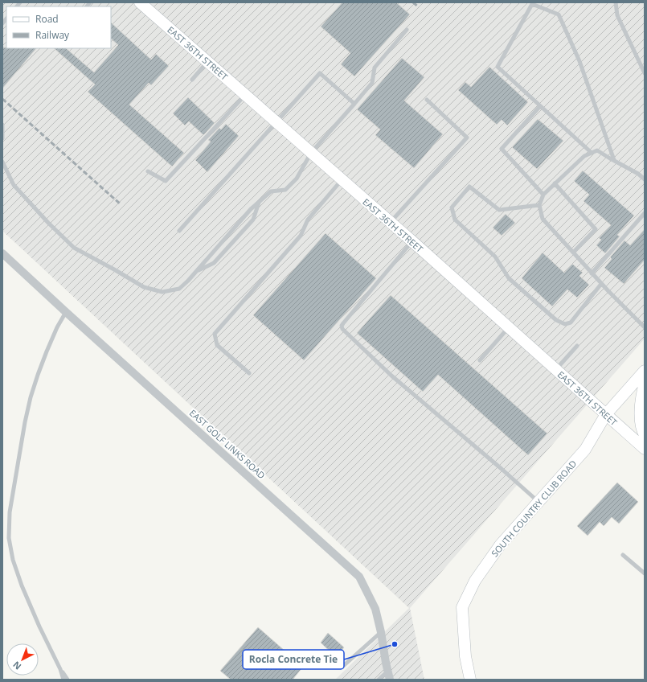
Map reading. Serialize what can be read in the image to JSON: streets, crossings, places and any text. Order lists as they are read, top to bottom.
{
  "streets": {
    "main road": ["EAST 36TH STREET", "SOUTH COUNTRY CLUB ROAD"],
    "street": ["EAST GOLF LINKS ROAD"]
  },
  "crossings": [
    ["EAST 36TH STREET", "SOUTH COUNTRY CLUB ROAD"]
  ],
  "places": ["Rocla Concrete Tie"],
  "legend": ["Road", "Railway"],
  "north": "bottom left"
}
